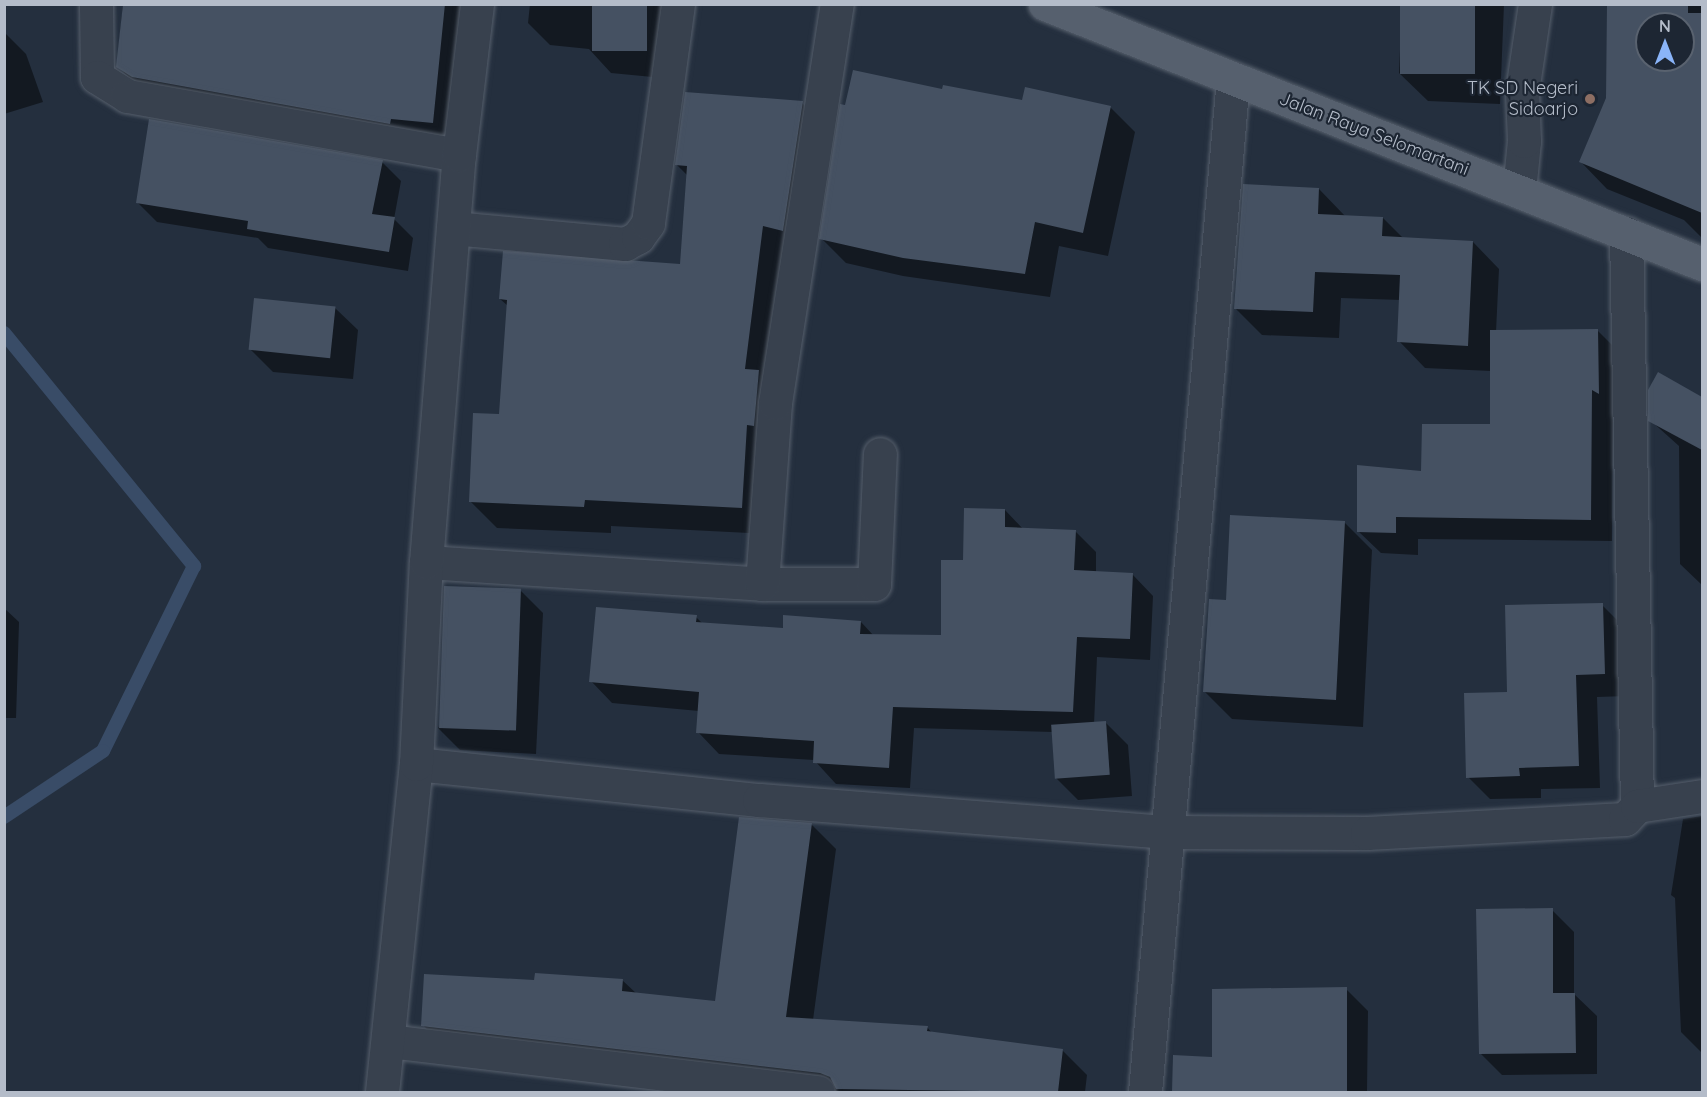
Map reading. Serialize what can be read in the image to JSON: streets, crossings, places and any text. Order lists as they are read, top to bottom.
{
  "streets": {
    "main road": ["Jalan Raya Selomartani"]
  },
  "places": ["TK SD Negeri Sidoarjo"],
  "north": "top"
}
